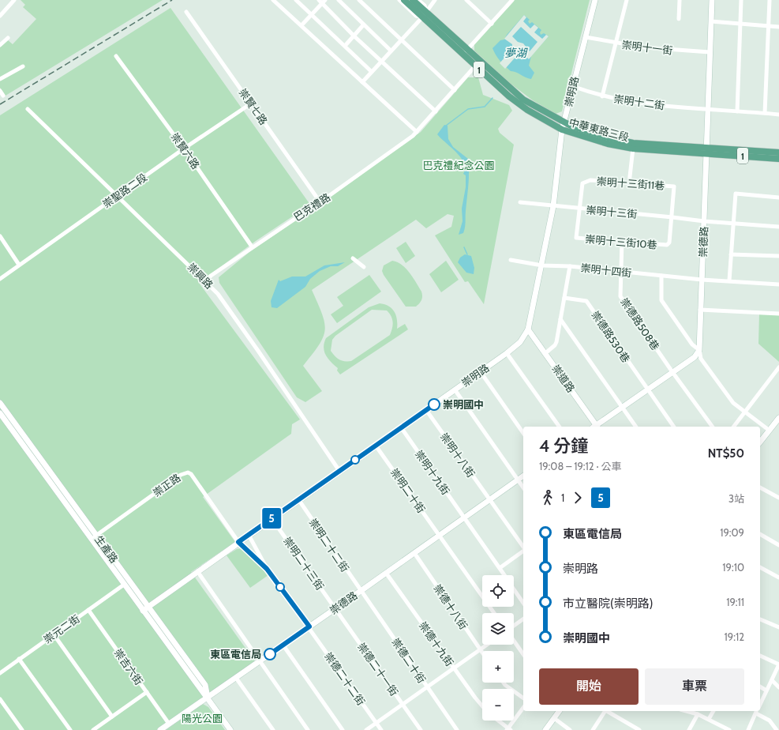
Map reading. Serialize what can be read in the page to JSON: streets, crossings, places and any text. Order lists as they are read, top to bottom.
{
  "streets": {
    "main road": ["1", "中華東路三段"],
    "street": [
      "崇明十一街",
      "崇明路",
      "崇明十二街",
      "崇賢七路",
      "崇賢六路",
      "崇明十三街11巷",
      "崇聖路二段",
      "巴克禮路",
      "崇明十三街",
      "崇明十三街10巷",
      "崇德路",
      "崇明十四街",
      "崇興路",
      "崇德路508巷",
      "崇德路530巷",
      "崇道路",
      "崇明十八街",
      "崇明十九街",
      "崇正路",
      "崇明二十街",
      "崇明二十二街",
      "生產路",
      "崇明二十三街",
      "崇德十八街",
      "崇元二街",
      "崇德十九街",
      "崇德二十街",
      "崇吉六街",
      "崇德二十一街",
      "崇德二十二街"
    ]
  },
  "crossings": [
    ["崇明十一街", "崇明路"],
    ["崇明十一街", "崇德路"],
    ["崇明路", "崇明十二街"],
    ["崇明路", "中華東路三段"],
    ["崇明路", "崇明十三街"],
    ["崇明路", "崇明十四街"],
    ["崇明路", "崇興路"],
    ["崇明路", "崇道路"],
    ["崇明路", "崇明十八街"],
    ["崇明路", "崇明十九街"],
    ["崇明路", "崇正路"],
    ["崇明路", "崇明二十街"],
    ["崇明路", "崇明二十二街"],
    ["崇明路", "生產路"],
    ["崇明路", "崇明二十三街"],
    ["崇明十二街", "崇德路"],
    ["崇賢七路", "崇聖路二段"],
    ["崇賢七路", "巴克禮路"],
    ["中華東路三段", "巴克禮路"],
    ["中華東路三段", "崇德路"],
    ["崇賢六路", "崇聖路二段"],
    ["崇賢六路", "巴克禮路"],
    ["崇明十三街11巷", "崇明十三街"],
    ["崇明十三街11巷", "崇明十三街10巷"],
    ["崇聖路二段", "崇興路"],
    ["巴克禮路", "崇興路"],
    ["崇明十三街", "崇明十三街10巷"],
    ["崇明十三街", "崇德路"],
    ["崇明十三街10巷", "崇德路508巷"],
    ["崇德路", "崇明十四街"],
    ["崇德路", "崇明十八街"],
    ["崇德路", "崇明十九街"],
    ["崇德路", "崇明二十街"],
    ["崇德路", "崇明二十二街"],
    ["崇德路", "生產路"],
    ["崇德路", "崇明二十三街"],
    ["崇德路", "崇德十八街"],
    ["崇德路", "崇德十九街"],
    ["崇德路", "崇德二十街"],
    ["崇德路", "崇吉六街"],
    ["崇德路", "崇德二十一街"],
    ["崇德路", "崇德二十二街"],
    ["崇明十四街", "崇德路508巷"],
    ["崇正路", "生產路"],
    ["崇明二十二街", "崇德二十街"],
    ["生產路", "崇元二街"],
    ["崇明二十三街", "崇德二十一街"],
    ["崇元二街", "崇吉六街"]
  ],
  "water": ["夢湖"],
  "parks": ["巴克禮紀念公園", "陽光公園"],
  "places": ["崇明國中", "東區電信局"],
  "lines": ["bus line 5"],
  "page": {
    "on_map": "5",
    "heading": ["4 分鐘", "19:08 – 19:12 · 公車", "NT$50"],
    "legs": ["1", "5", "3站"],
    "list": [
      {
        "name": "東區電信局",
        "value": "19:09"
      },
      {
        "name": "崇明路",
        "value": "19:10"
      },
      {
        "name": "市立醫院(崇明路)",
        "value": "19:11"
      },
      {
        "name": "崇明國中",
        "value": "19:12"
      }
    ],
    "map_buttons": ["+", "−"],
    "buttons": ["開始", "車票"]
  }
}
